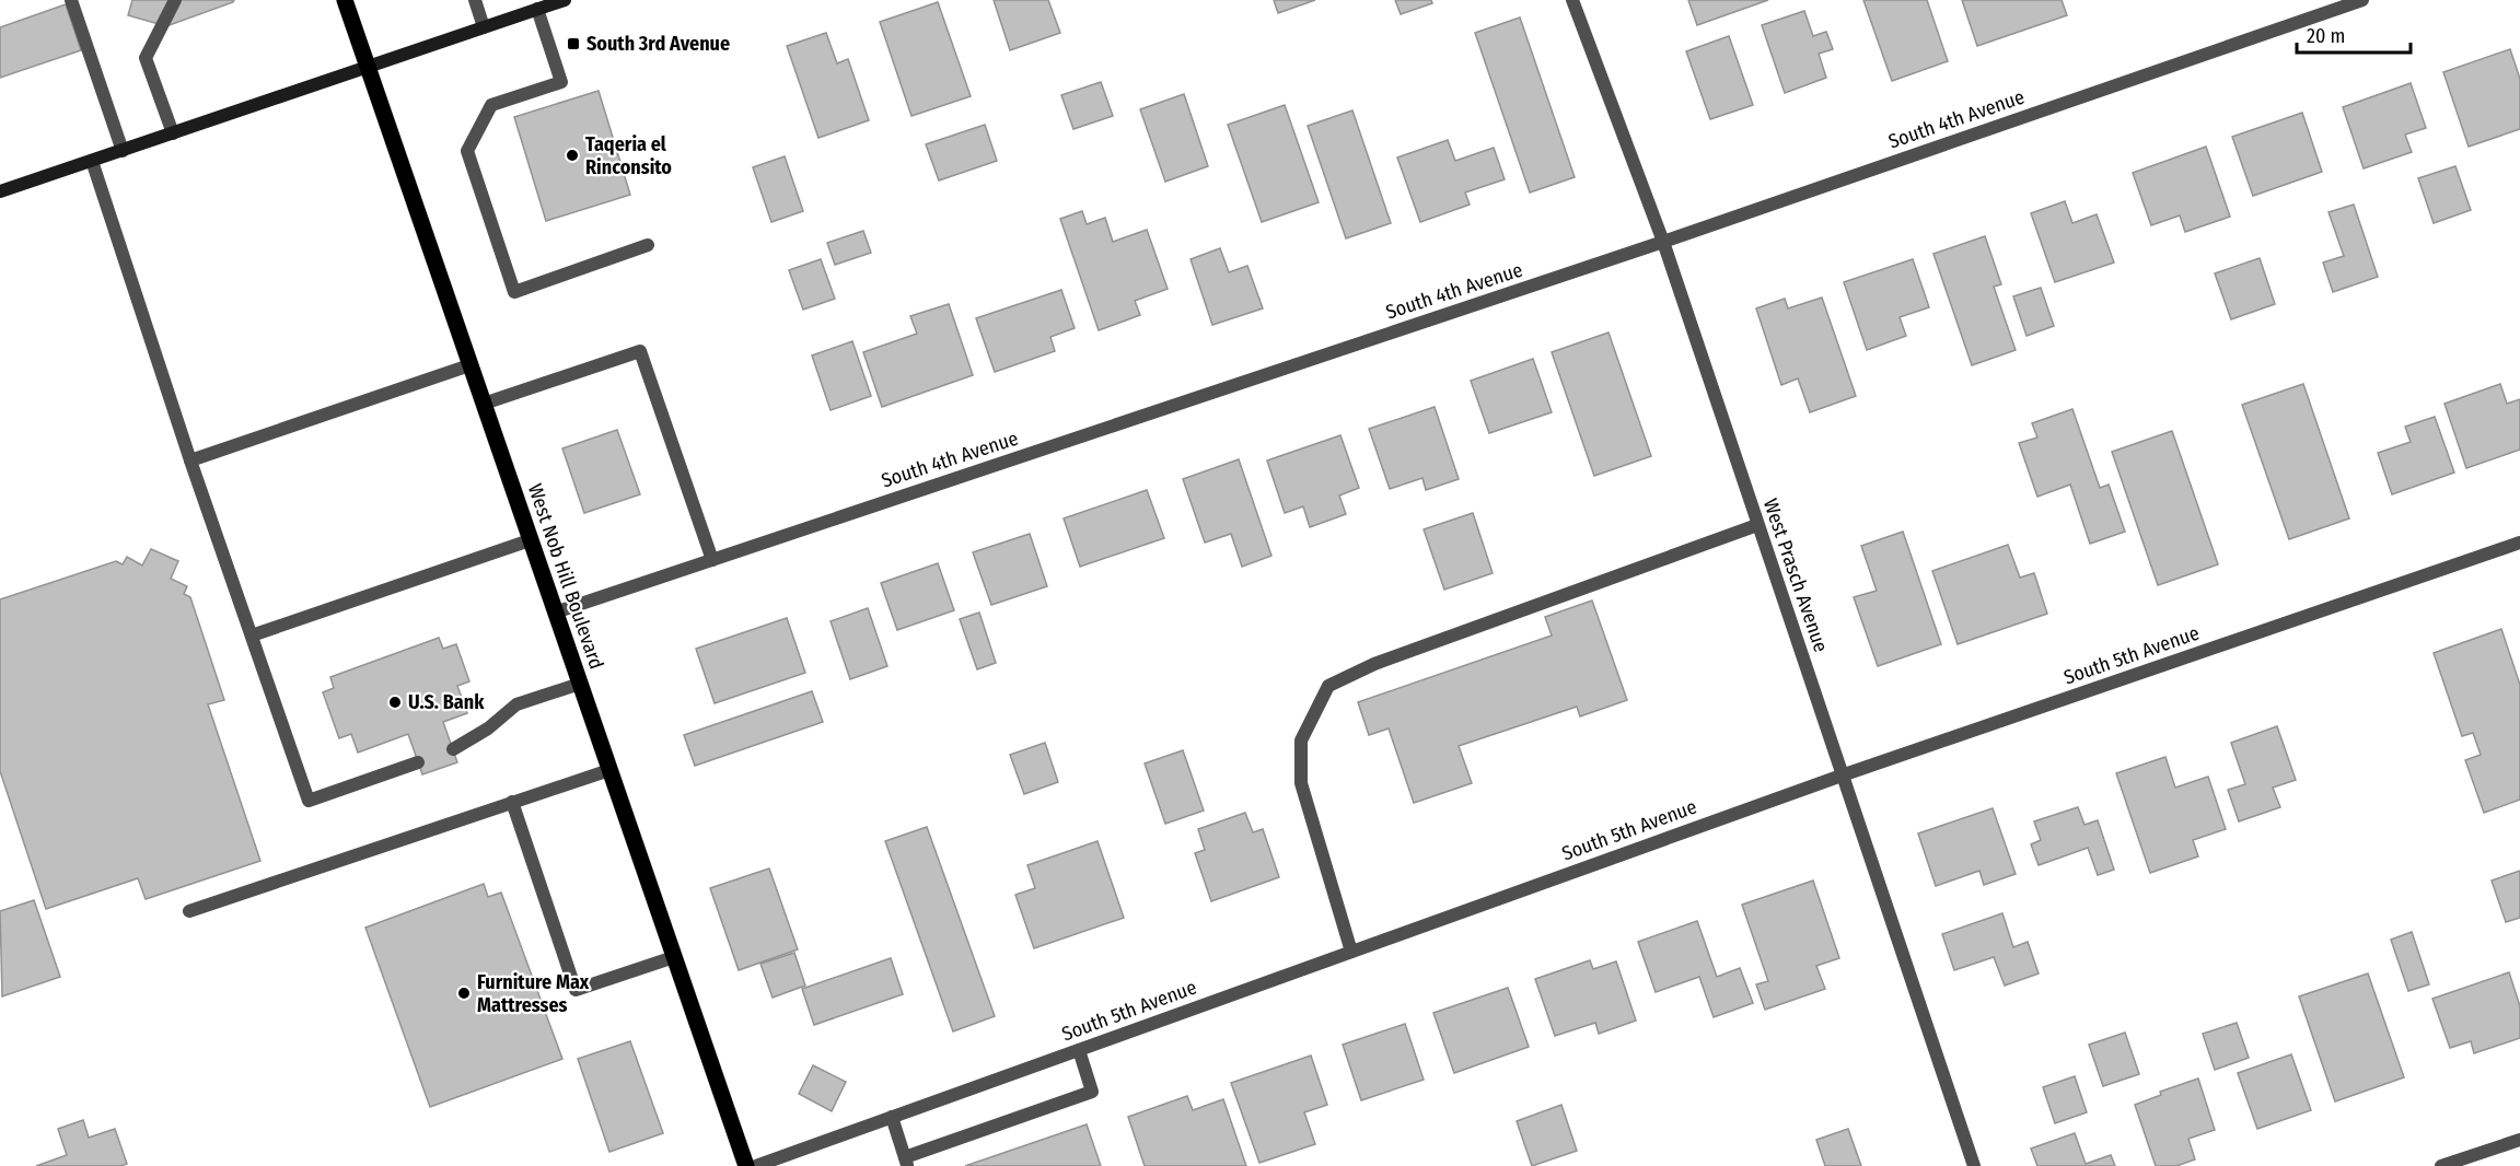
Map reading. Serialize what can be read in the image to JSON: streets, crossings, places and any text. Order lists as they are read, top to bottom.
{
  "streets": {
    "main road": ["West Nob Hill Boulevard"],
    "street": ["South 4th Avenue", "West Prasch Avenue", "South 5th Avenue"]
  },
  "crossings": [
    ["South 4th Avenue", "West Prasch Avenue"],
    ["South 4th Avenue", "West Nob Hill Boulevard"],
    ["West Prasch Avenue", "South 5th Avenue"]
  ],
  "places": {
    "transit": ["South 3rd Avenue"],
    "other": ["Taqeria el Rinconsito", "U.S. Bank", "Furniture Max Mattresses"]
  },
  "scale_bar": "20 m"
}
